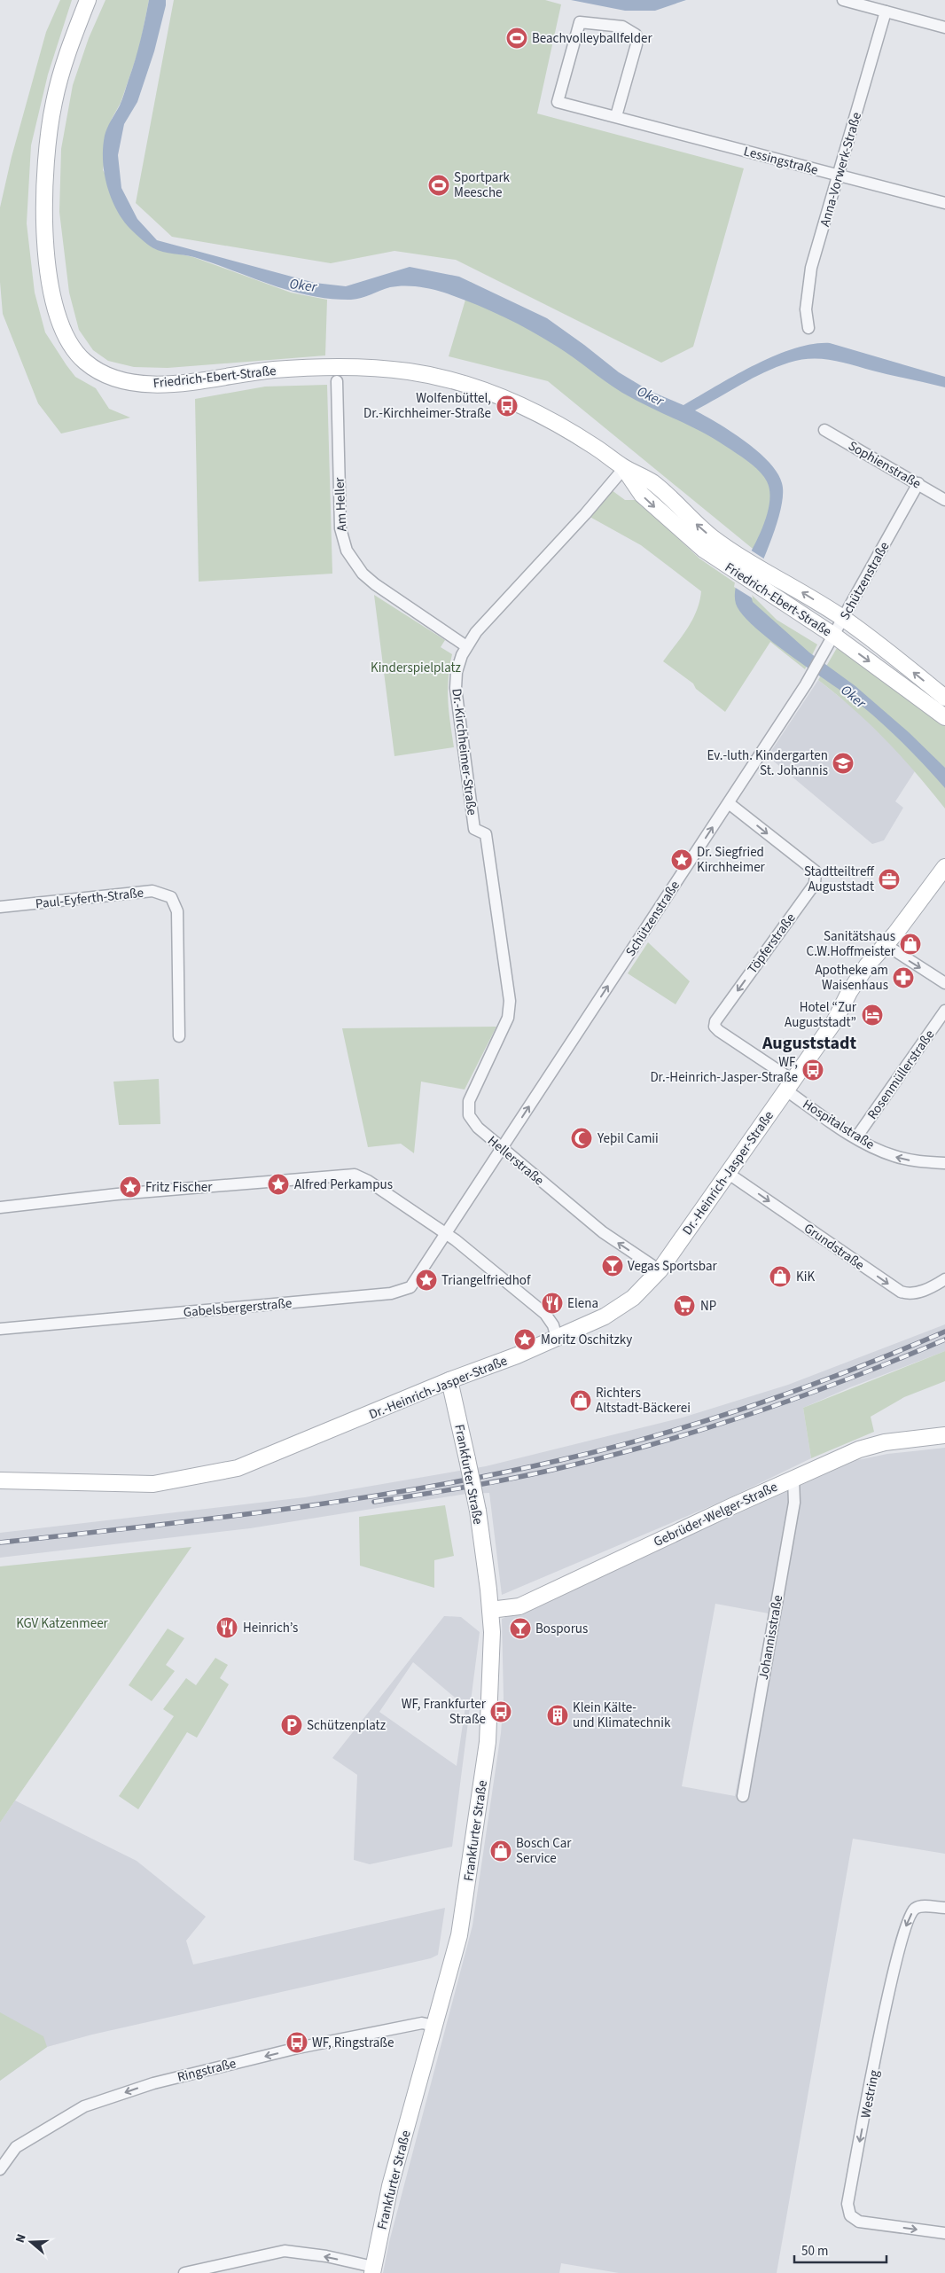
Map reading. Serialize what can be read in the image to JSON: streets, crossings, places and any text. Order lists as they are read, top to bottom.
{
  "streets": {
    "main road": [
      "Friedrich-Ebert-Straße",
      "Dr.-Heinrich-Jasper-Straße",
      "Frankfurter Straße",
      "Gebrüder-Welger-Straße"
    ],
    "street": [
      "Lessingstraße",
      "Anna-Vorwerk-Straße",
      "Sophienstraße",
      "Am Heller",
      "Schützenstraße",
      "Dr.-Kirchheimer-Straße",
      "Paul-Eyferth-Straße",
      "Töpferstraße",
      "Rosenmüllerstraße",
      "Hospitalstraße",
      "Hellerstraße",
      "Grundstraße",
      "Gabelsbergerstraße",
      "Johannisstraße",
      "Ringstraße",
      "Westring"
    ]
  },
  "crossings": [
    ["Lessingstraße", "Anna-Vorwerk-Straße"],
    ["Friedrich-Ebert-Straße", "Schützenstraße"],
    ["Friedrich-Ebert-Straße", "Dr.-Kirchheimer-Straße"],
    ["Sophienstraße", "Schützenstraße"],
    ["Am Heller", "Dr.-Kirchheimer-Straße"],
    ["Schützenstraße", "Töpferstraße"],
    ["Schützenstraße", "Hellerstraße"],
    ["Schützenstraße", "Gabelsbergerstraße"],
    ["Dr.-Kirchheimer-Straße", "Hellerstraße"],
    ["Töpferstraße", "Hospitalstraße"],
    ["Töpferstraße", "Dr.-Heinrich-Jasper-Straße"],
    ["Rosenmüllerstraße", "Hospitalstraße"],
    ["Hospitalstraße", "Dr.-Heinrich-Jasper-Straße"],
    ["Hellerstraße", "Dr.-Heinrich-Jasper-Straße"],
    ["Dr.-Heinrich-Jasper-Straße", "Grundstraße"],
    ["Dr.-Heinrich-Jasper-Straße", "Frankfurter Straße"],
    ["Frankfurter Straße", "Gebrüder-Welger-Straße"],
    ["Frankfurter Straße", "Ringstraße"],
    ["Gebrüder-Welger-Straße", "Johannisstraße"]
  ],
  "one_way": [
    "Schützenstraße",
    "Hospitalstraße",
    "Hellerstraße",
    "Grundstraße",
    "Ringstraße"
  ],
  "districts": ["Auguststadt"],
  "water": ["Oker"],
  "parks": ["Kinderspielplatz", "KGV Katzenmeer"],
  "places": {
    "sports": ["Beachvolleyballfelder", "Sportpark Meesche"],
    "bus stop": [
      "Wolfenbüttel, Dr.-Kirchheimer-Straße",
      "WF, Dr.-Heinrich-Jasper-Straße",
      "WF, Frankfurter Straße",
      "WF, Ringstraße"
    ],
    "school or university": ["Ev.-luth. Kindergarten St. Johannis"],
    "place": [
      "Dr. Siegfried Kirchheimer",
      "Alfred Perkampus",
      "Fritz Fischer",
      "Triangelfriedhof",
      "Moritz Oschitzky"
    ],
    "office": ["Stadtteiltreff Auguststadt"],
    "shop": [
      "Sanitätshaus C.W.Hoffmeister",
      "KiK",
      "Richters Altstadt-Bäckerei",
      "Bosch Car Service"
    ],
    "pharmacy": ["Apotheke am Waisenhaus"],
    "hotel": ["Hotel “Zur Auguststadt”"],
    "mosque": ["Yeþil Camii"],
    "bar": ["Vegas Sportsbar", "Bosporus"],
    "restaurant": ["Elena", "Heinrich’s"],
    "supermarket": ["NP"],
    "building": ["Klein Kälte- und Klimatechnik"],
    "parking": ["Schützenplatz"]
  },
  "scale_bar": "50 m",
  "north": "left"
}
